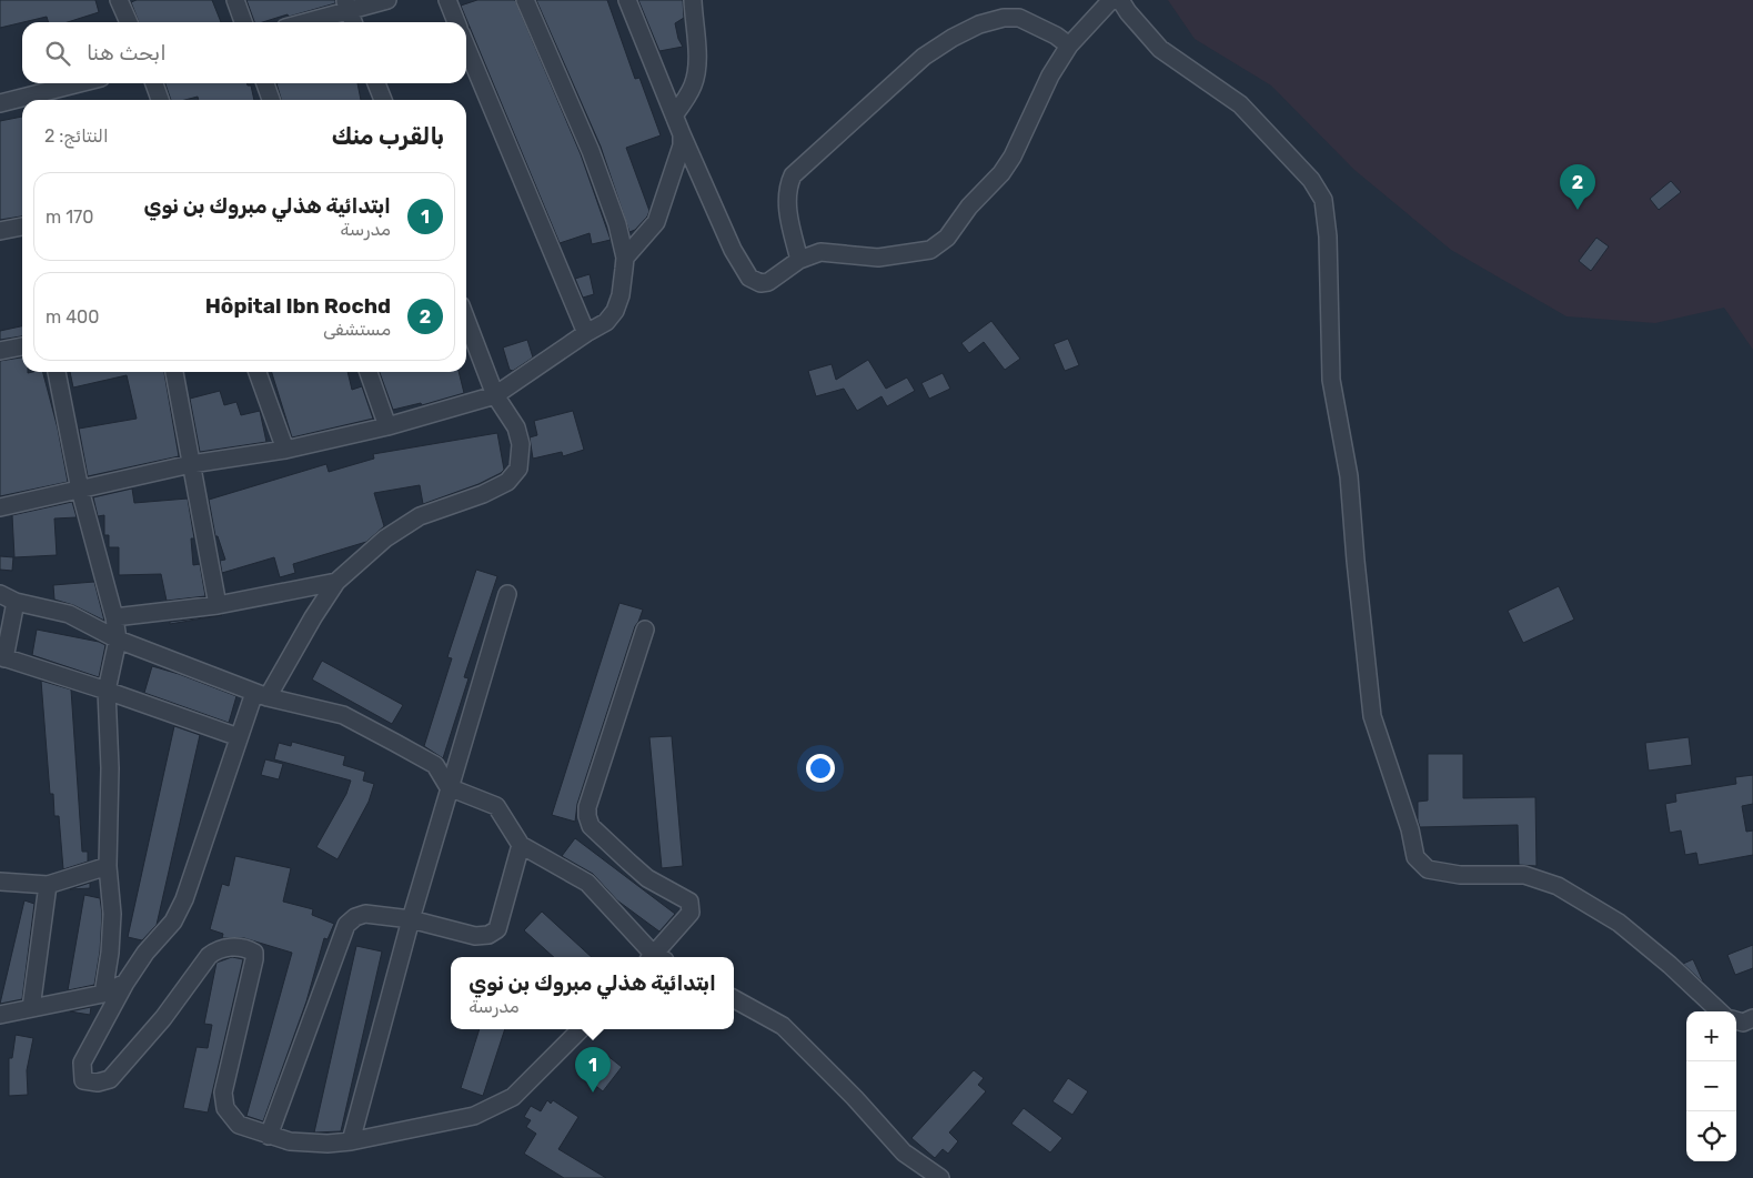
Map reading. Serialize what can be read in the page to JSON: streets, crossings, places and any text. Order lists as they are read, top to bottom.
{
  "page": {
    "search": "ابحث هنا",
    "heading": ["بالقرب منك", "النتائج: 2"],
    "pins": ["2", "1"],
    "list": [
      {
        "mark": "1",
        "name": "ابتدائية هذلي مبروك بن نوي",
        "note": "مدرسة",
        "value": "170 m"
      },
      {
        "mark": "2",
        "name": "Hôpital Ibn Rochd",
        "note": "مستشفى",
        "value": "400 m"
      }
    ],
    "popup": ["ابتدائية هذلي مبروك بن نوي", "مدرسة"],
    "map_buttons": ["+", "−"]
  }
}
